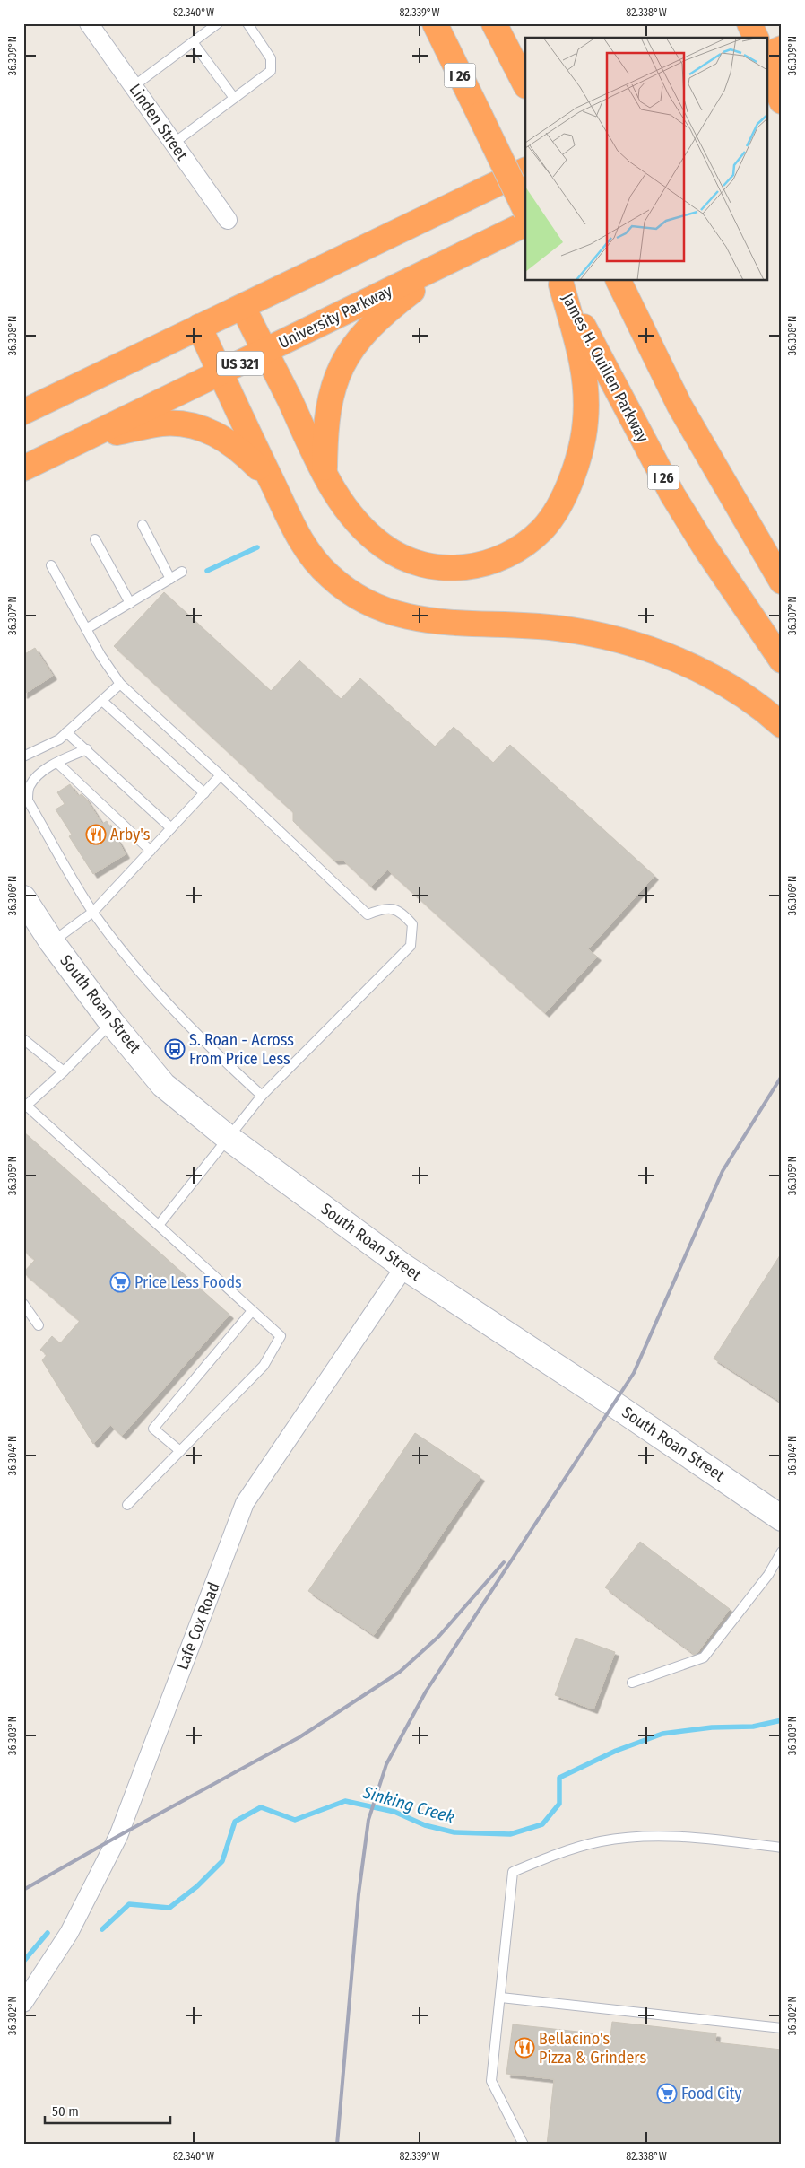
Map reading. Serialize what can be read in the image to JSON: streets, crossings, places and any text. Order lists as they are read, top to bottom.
{
  "streets": {
    "highway": [
      "I 26",
      "University Parkway",
      "US 321",
      "James H. Quillen Parkway"
    ],
    "main road": ["South Roan Street"],
    "street": ["Linden Street", "Lafe Cox Road"]
  },
  "crossings": [
    ["South Roan Street", "Lafe Cox Road"]
  ],
  "water": ["Sinking Creek"],
  "places": {
    "restaurant": ["Arby's", "Bellacino's Pizza & Grinders"],
    "bus stop": ["S. Roan - Across From Price Less"],
    "supermarket": ["Price Less Foods", "Food City"]
  },
  "scale_bar": "50 m",
  "coordinates": [
    "82.340°W",
    "82.339°W",
    "82.338°W",
    "36.309°N",
    "36.308°N",
    "36.307°N",
    "36.306°N",
    "36.305°N",
    "36.304°N",
    "36.303°N",
    "36.302°N"
  ]
}
